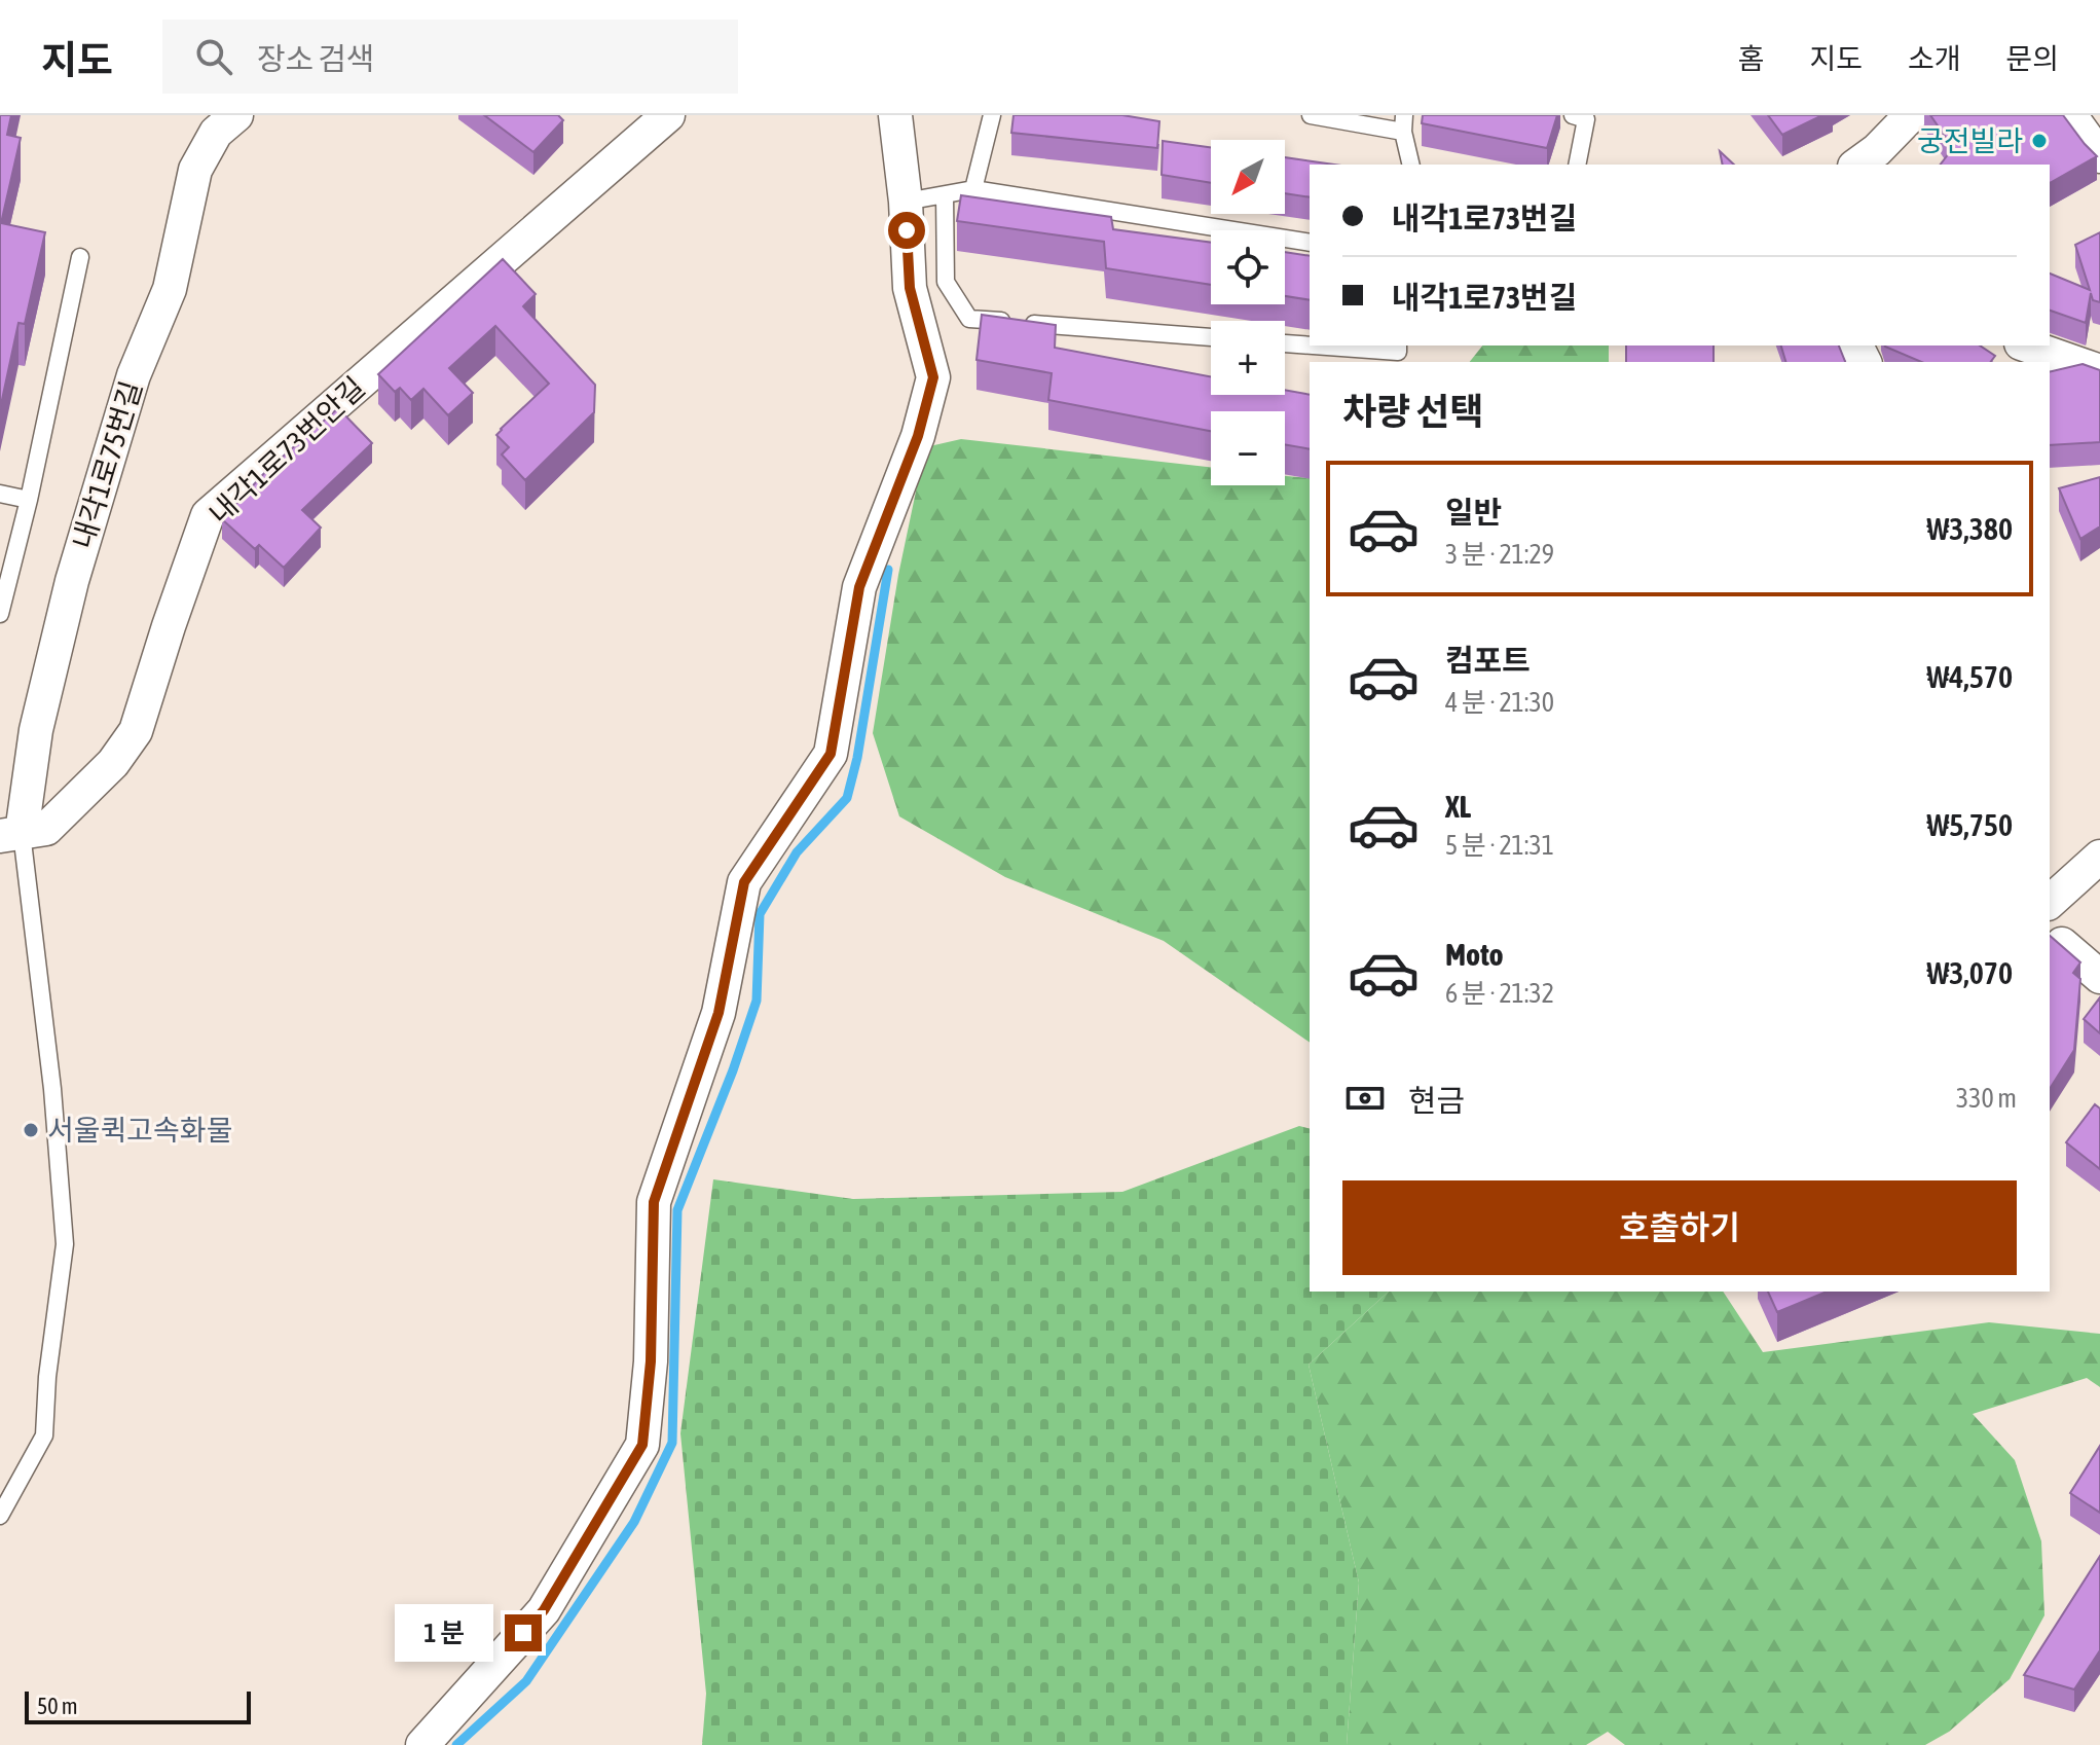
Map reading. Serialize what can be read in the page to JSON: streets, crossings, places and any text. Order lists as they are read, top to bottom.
{
  "streets": {
    "street": ["내각1로73번안길", "내각1로75번길"]
  },
  "crossings": [
    ["내각1로73번안길", "내각1로75번길"]
  ],
  "places": ["궁전빌라", "서울퀵고속화물"],
  "scale_bar": "50 m",
  "north": "bottom left",
  "page": {
    "header": "지도",
    "search": "장소 검색",
    "nav": [
      "홈",
      "지도",
      "소개",
      "문의"
    ],
    "map_buttons": ["+", "−"],
    "banner": ["내각1로73번길", "내각1로73번길"],
    "heading": "차량 선택",
    "list": [
      {
        "name": "일반",
        "note": "3 분 · 21:29",
        "value": "₩3,380"
      },
      {
        "name": "컴포트",
        "note": "4 분 · 21:30",
        "value": "₩4,570"
      },
      {
        "name": "XL",
        "note": "5 분 · 21:31",
        "value": "₩5,750"
      },
      {
        "name": "Moto",
        "note": "6 분 · 21:32",
        "value": "₩3,070"
      }
    ],
    "pay": ["현금", "330 m"],
    "buttons": "호출하기",
    "bubble": "1 분",
    "scale": "50 m"
  }
}
